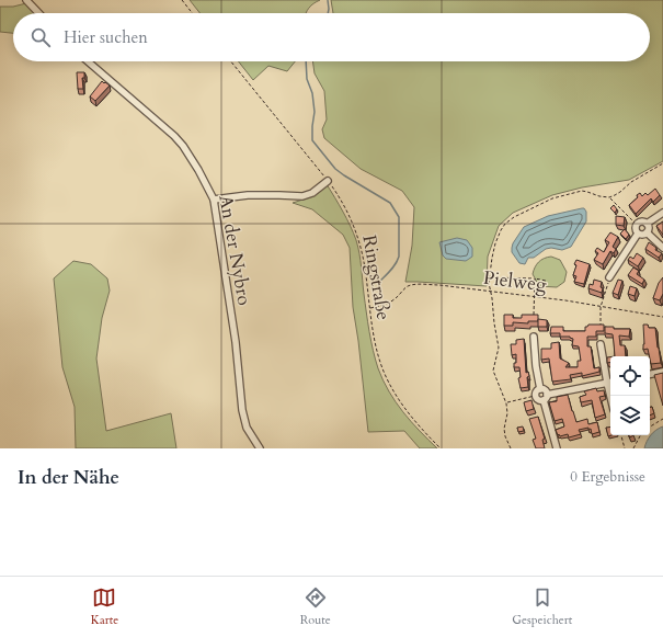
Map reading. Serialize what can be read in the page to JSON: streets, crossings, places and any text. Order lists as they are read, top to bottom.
{
  "streets": {
    "street": ["An der Nybro"],
    "path": ["Ringstraße", "Pielweg"]
  },
  "crossings": [
    ["Ringstraße", "Pielweg"]
  ],
  "page": {
    "search": "Hier suchen",
    "heading": ["In der Nähe", "0 Ergebnisse"],
    "nav": ["Karte", "Route", "Gespeichert"]
  }
}
